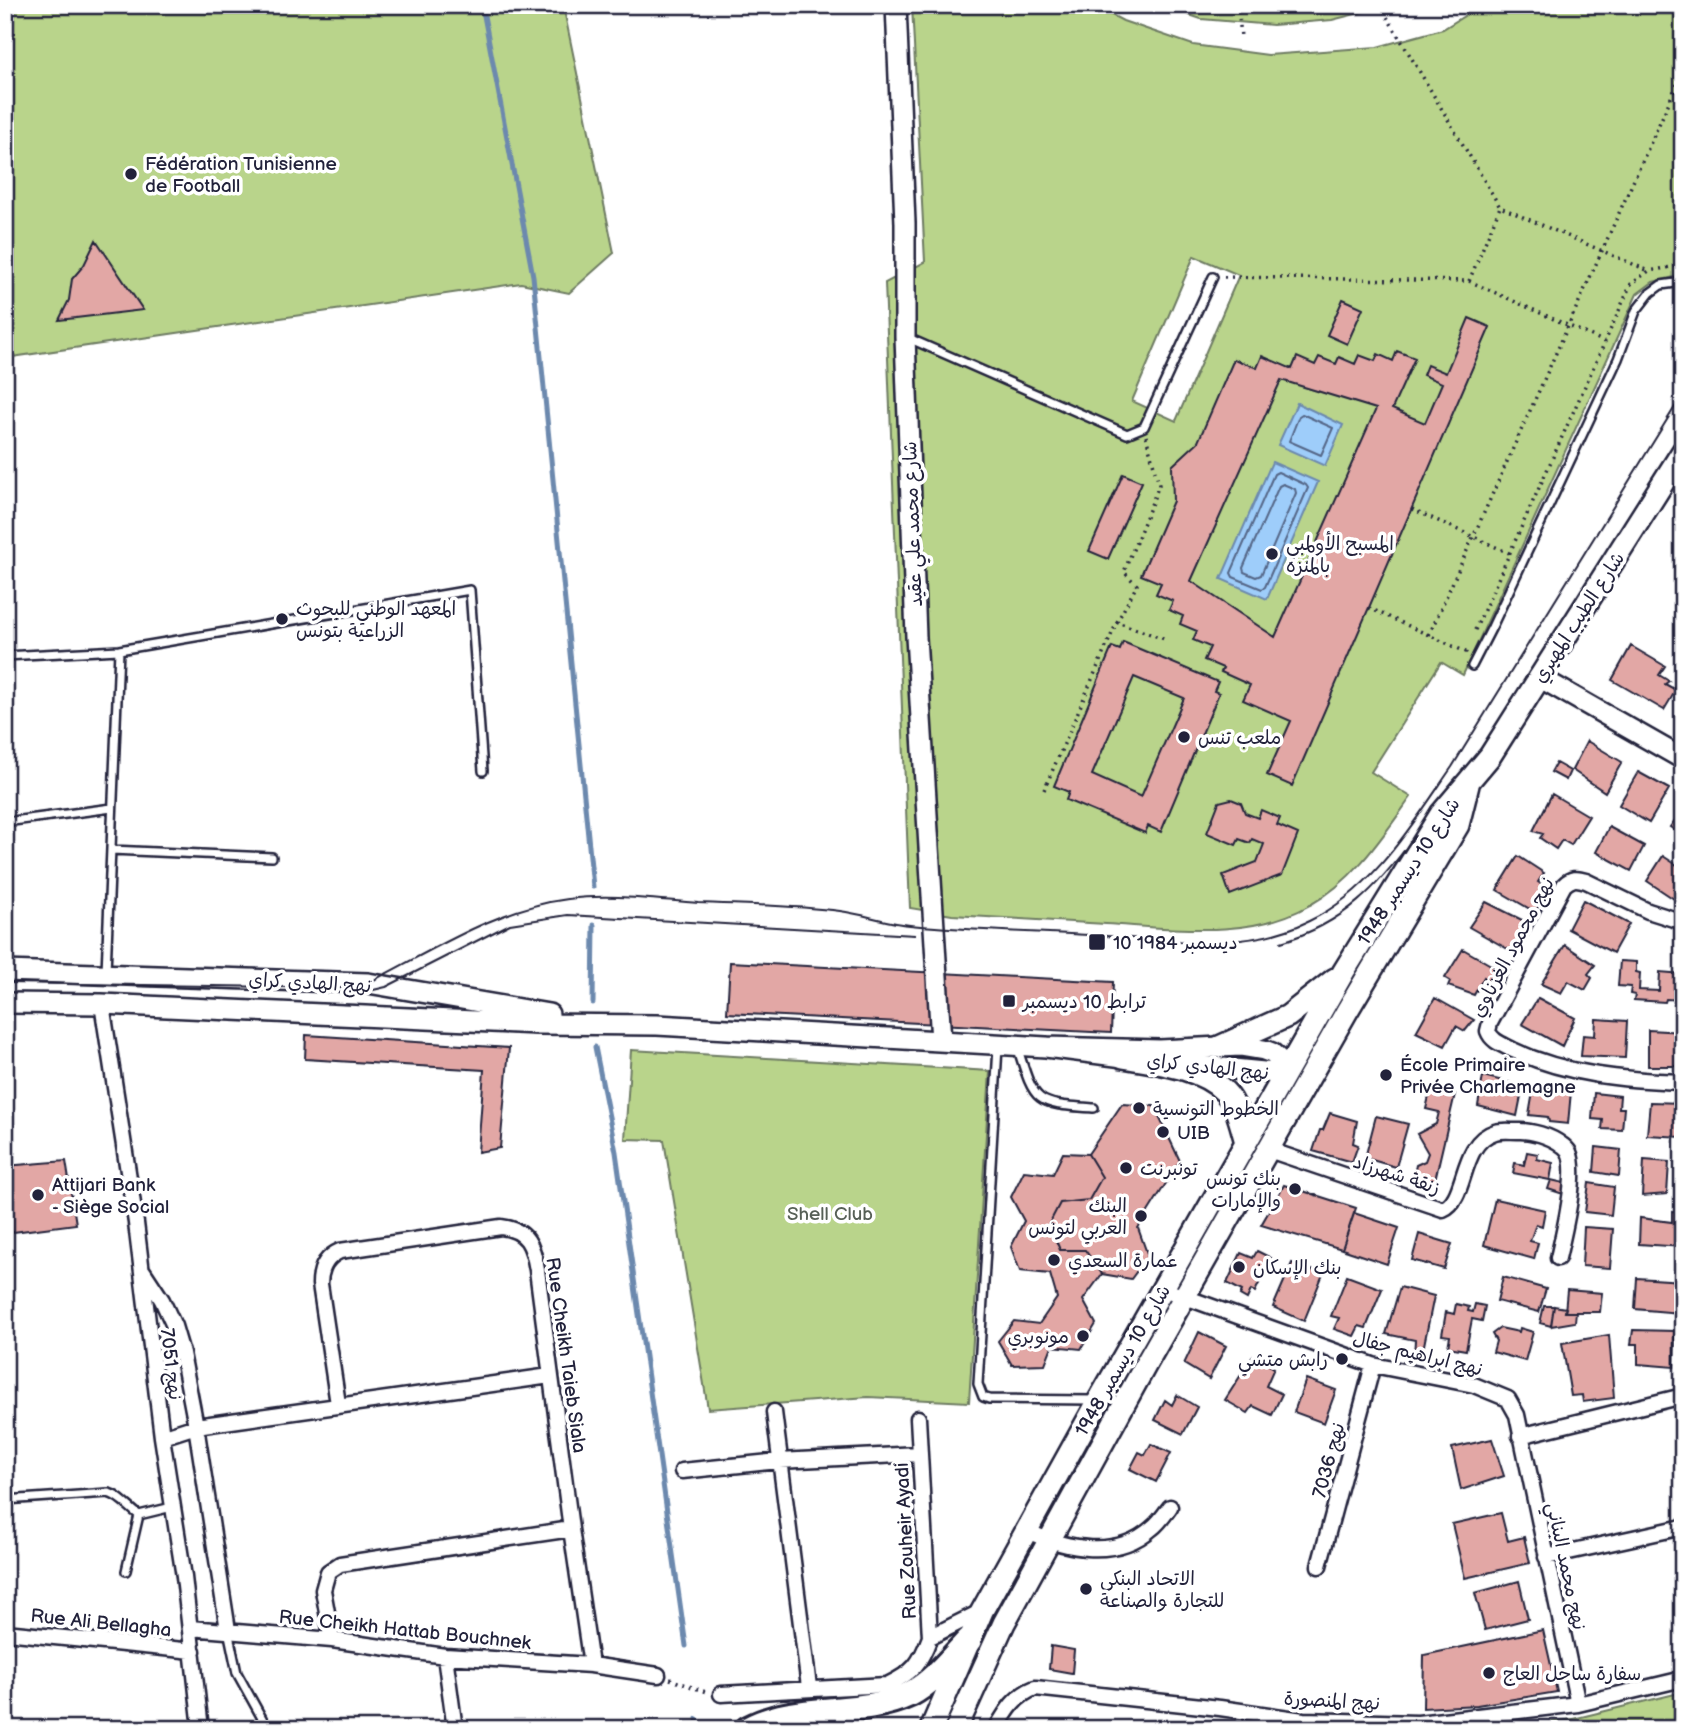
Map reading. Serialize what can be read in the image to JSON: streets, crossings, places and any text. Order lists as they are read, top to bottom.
{
  "streets": {
    "main road": ["شارع الطيب المهيري", "شارع 10 ديسمبر 1948"],
    "street": [
      "شارع محمد علي عقيد",
      "نهج محمود الغزناوي",
      "نهج الهادي كراي",
      "زنقة شهرزاد",
      "نهج ابراهيم جفال",
      "Rue Cheikh Taieb Siala",
      "نهج 7051",
      "نهج 7036",
      "Rue Zouheir Ayadi",
      "نهج محمد البناني",
      "Rue Ali Bellagha",
      "Rue Cheikh Hattab Bouchnek",
      "نهج المنصورة"
    ]
  },
  "crossings": [
    ["شارع محمد علي عقيد", "نهج الهادي كراي"],
    ["شارع الطيب المهيري", "شارع 10 ديسمبر 1948"],
    ["شارع 10 ديسمبر 1948", "نهج الهادي كراي"],
    ["شارع 10 ديسمبر 1948", "زنقة شهرزاد"],
    ["شارع 10 ديسمبر 1948", "نهج ابراهيم جفال"],
    ["نهج الهادي كراي", "نهج 7051"],
    ["نهج ابراهيم جفال", "نهج 7036"],
    ["نهج ابراهيم جفال", "نهج محمد البناني"],
    ["Rue Cheikh Taieb Siala", "Rue Cheikh Hattab Bouchnek"],
    ["نهج 7051", "Rue Ali Bellagha"],
    ["نهج 7051", "Rue Cheikh Hattab Bouchnek"],
    ["نهج محمد البناني", "نهج المنصورة"]
  ],
  "parks": ["Shell Club"],
  "places": {
    "other": [
      "Fédération Tunisienne de Football",
      "المسبح الأولمبي بالمنزه",
      "المعهد الوطني للبحوث الزراعية بتونس",
      "ملعب تنس",
      "École Primaire Privée Charlemagne",
      "الخطوط التونسية",
      "UIB",
      "تونبرنت",
      "بنك تونس والإمارات",
      "Attijari Bank - Siège Social",
      "البنك العربي لتونس",
      "عمارة السعدي",
      "بنك الإسكان",
      "مونوبري",
      "رابش متشي",
      "الاتحاد البنكي للتجارة والصناعة",
      "سفارة ساحل العاج"
    ],
    "transit": ["10 ديسمبر 1984", "ترابط 10 ديسمبر"]
  }
}
